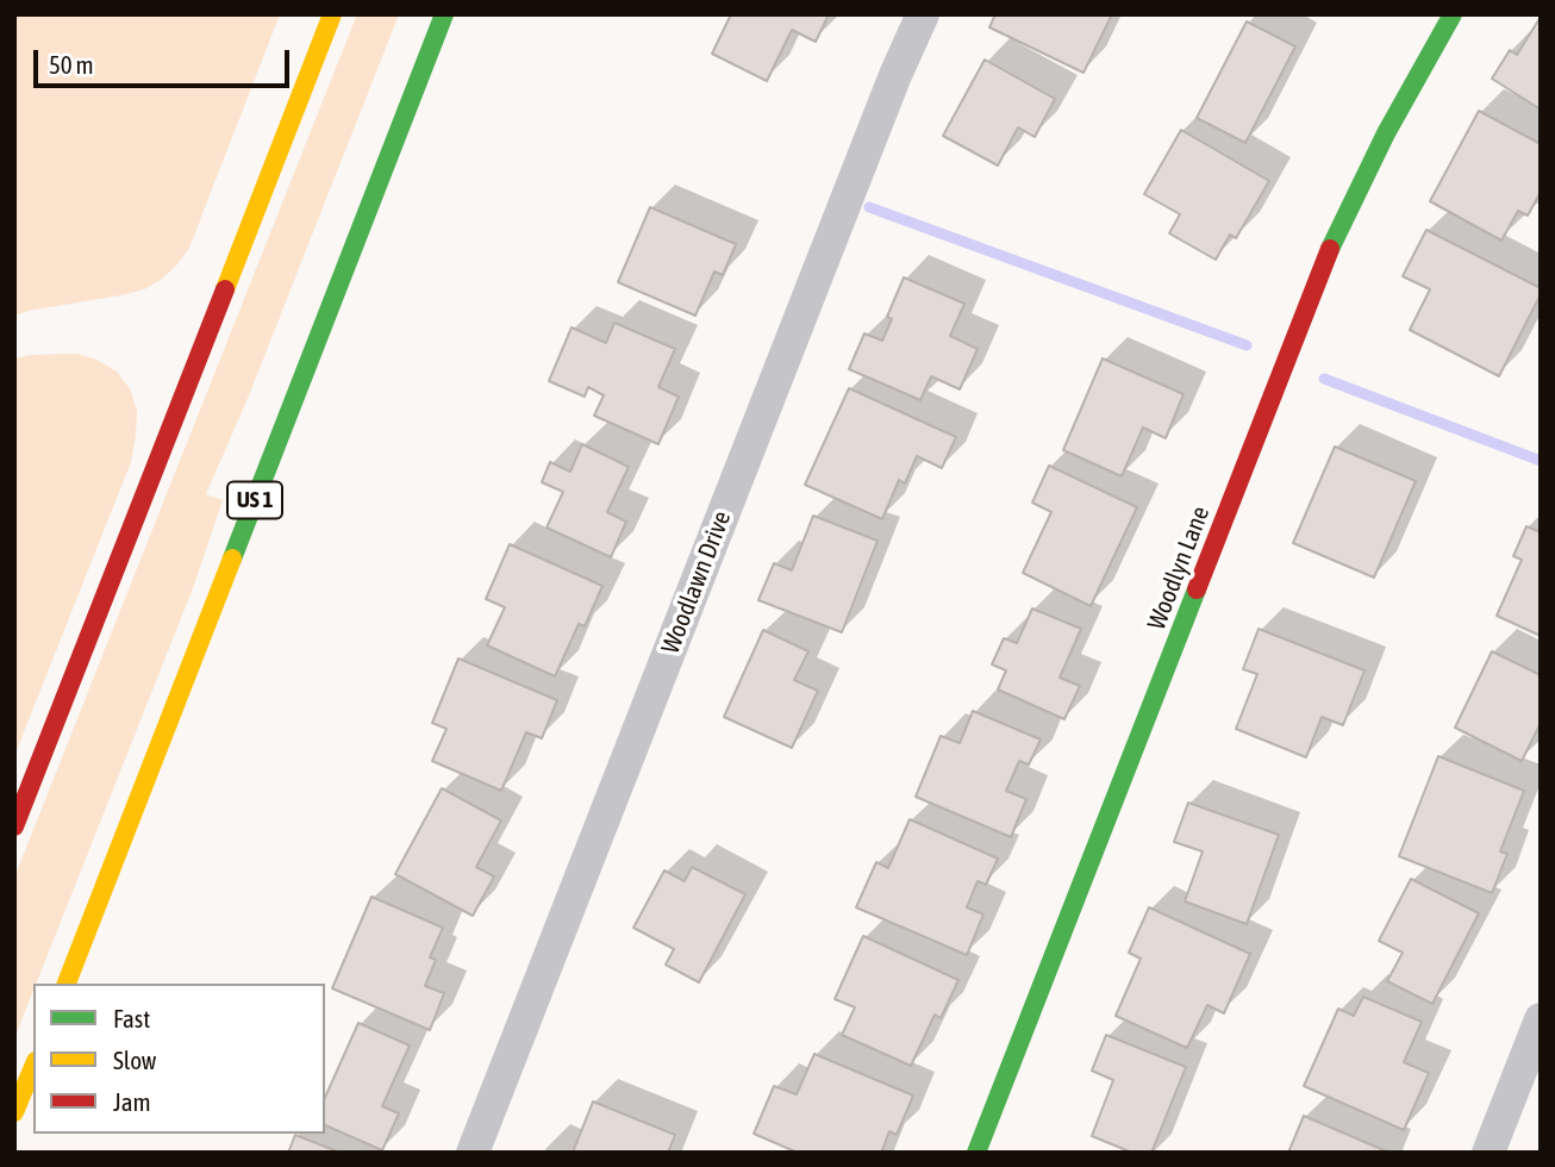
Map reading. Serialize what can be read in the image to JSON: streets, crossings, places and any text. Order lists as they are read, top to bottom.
{
  "streets": {
    "main road": ["US 1", "Woodlyn Lane"],
    "street": ["Woodlawn Drive"]
  },
  "legend": ["Fast", "Slow", "Jam"],
  "scale_bar": "50 m"
}
